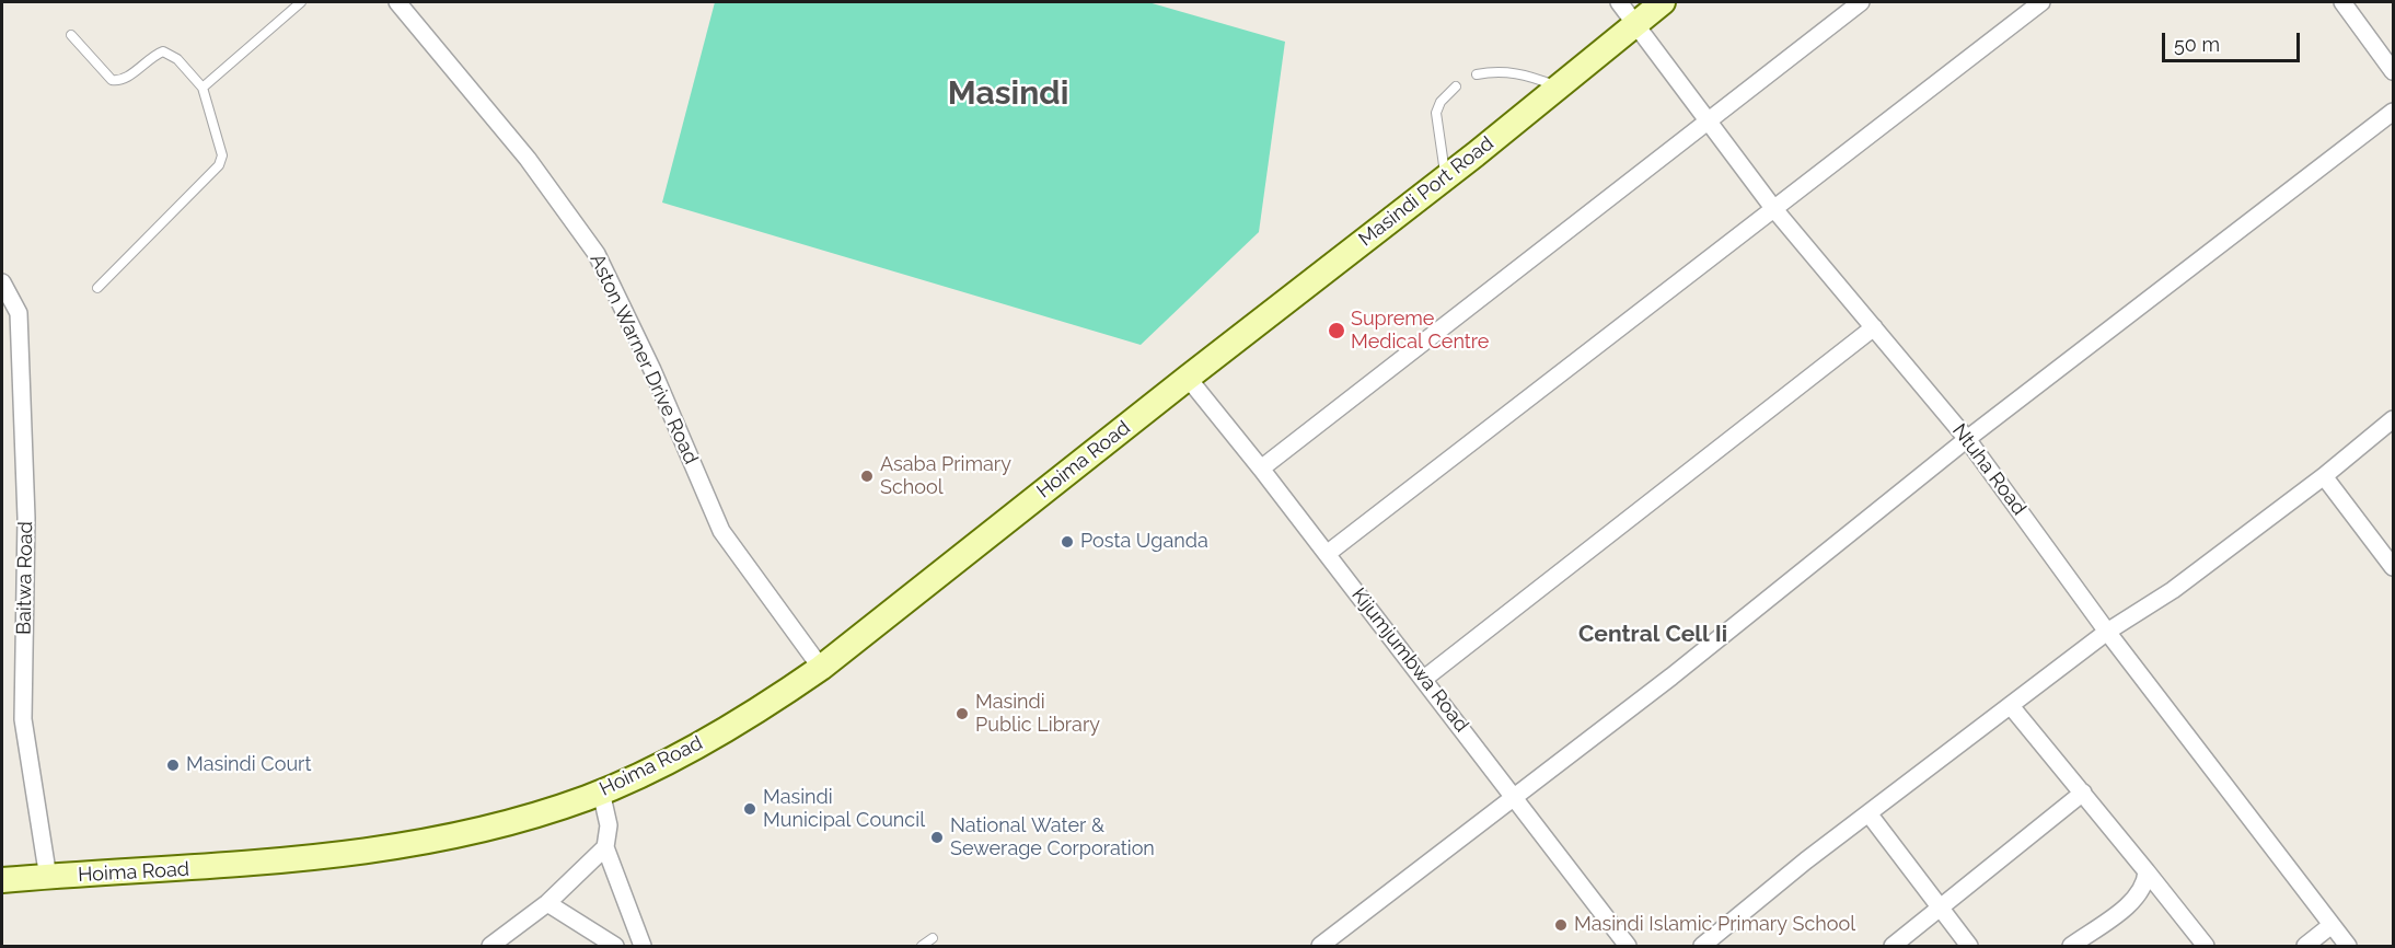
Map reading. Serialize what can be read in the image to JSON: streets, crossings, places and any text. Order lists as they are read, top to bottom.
{
  "streets": {
    "main road": ["Masindi Port Road", "Hoima Road"],
    "street": [
      "Aston Warner Drive Road",
      "Ntuha Road",
      "Baitwa Road",
      "Kijumjumbwa Road"
    ]
  },
  "crossings": [
    ["Masindi Port Road", "Hoima Road"],
    ["Masindi Port Road", "Ntuha Road"],
    ["Masindi Port Road", "Kijumjumbwa Road"],
    ["Aston Warner Drive Road", "Hoima Road"],
    ["Hoima Road", "Baitwa Road"],
    ["Hoima Road", "Kijumjumbwa Road"]
  ],
  "districts": ["Masindi", "Central Cell Ii"],
  "places": [
    "Supreme Medical Centre",
    "Asaba Primary School",
    "Posta Uganda",
    "Masindi Public Library",
    "Masindi Court",
    "Masindi Municipal Council",
    "National Water & Sewerage Corporation",
    "Masindi Islamic Primary School"
  ],
  "scale_bar": "50 m"
}
